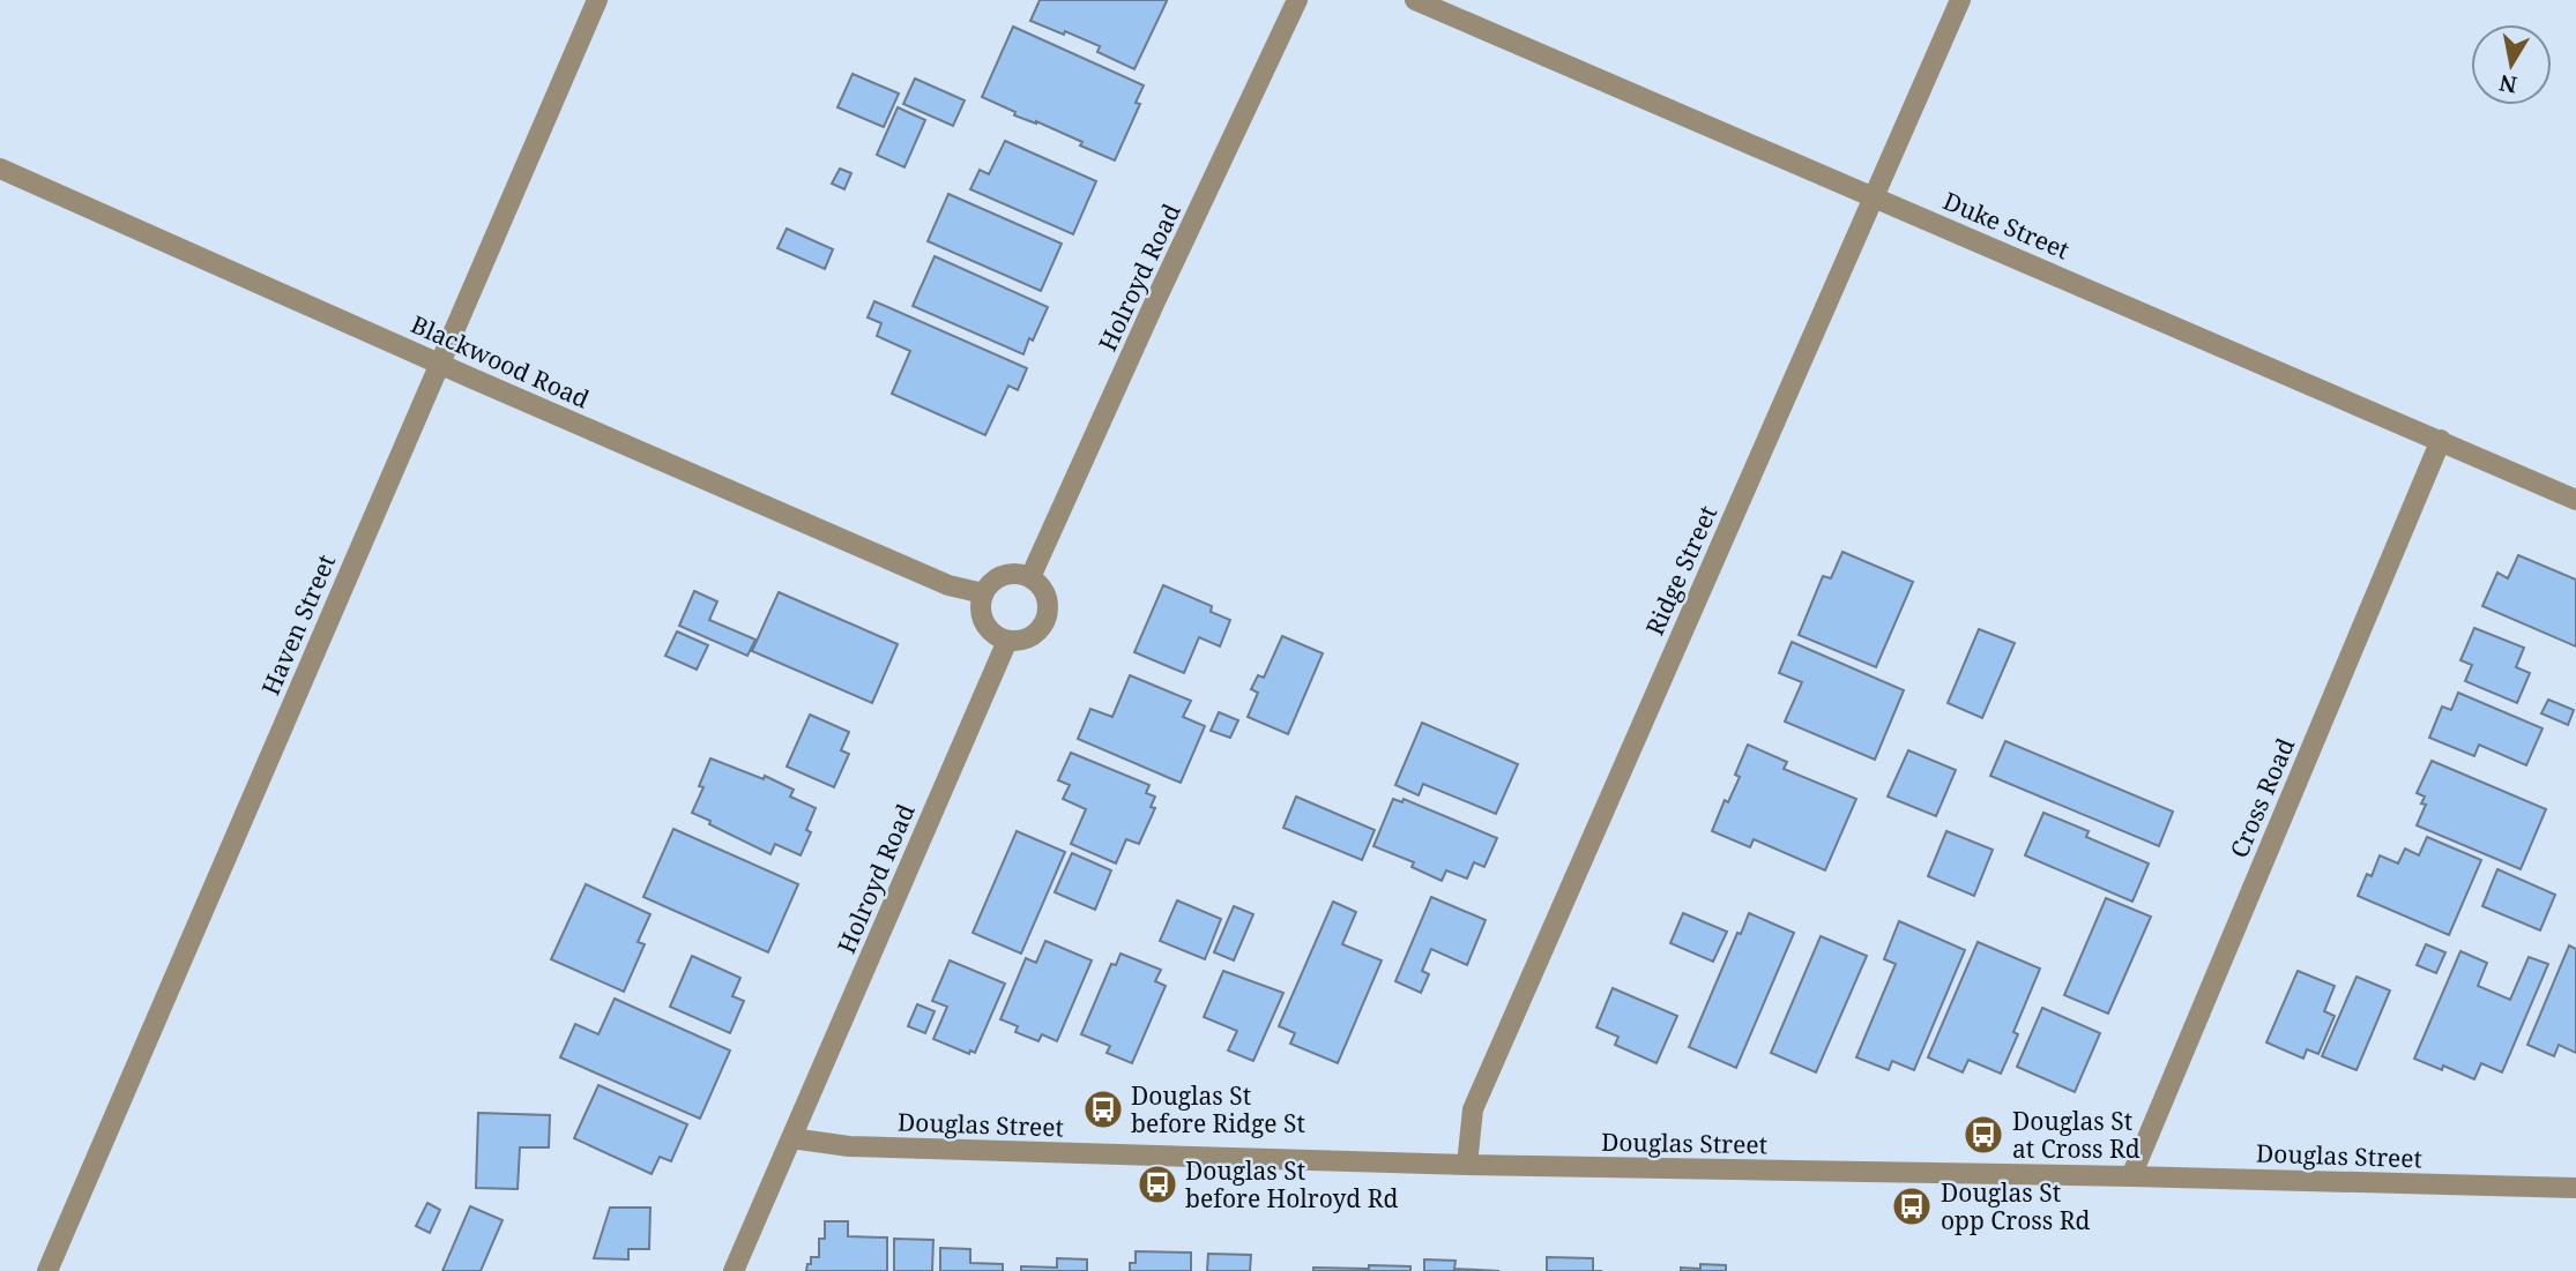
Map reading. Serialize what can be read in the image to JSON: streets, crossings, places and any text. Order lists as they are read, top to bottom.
{
  "streets": {
    "street": [
      "Duke Street",
      "Holroyd Road",
      "Blackwood Road",
      "Ridge Street",
      "Haven Street",
      "Cross Road",
      "Douglas Street"
    ]
  },
  "crossings": [
    ["Duke Street", "Ridge Street"],
    ["Duke Street", "Cross Road"],
    ["Holroyd Road", "Blackwood Road"],
    ["Holroyd Road", "Douglas Street"],
    ["Blackwood Road", "Haven Street"],
    ["Ridge Street", "Douglas Street"],
    ["Cross Road", "Douglas Street"]
  ],
  "places": {
    "bus stop": [
      "Douglas St before Ridge St",
      "Douglas St at Cross Rd",
      "Douglas St before Holroyd Rd",
      "Douglas St opp Cross Rd"
    ]
  },
  "north": "bottom"
}
